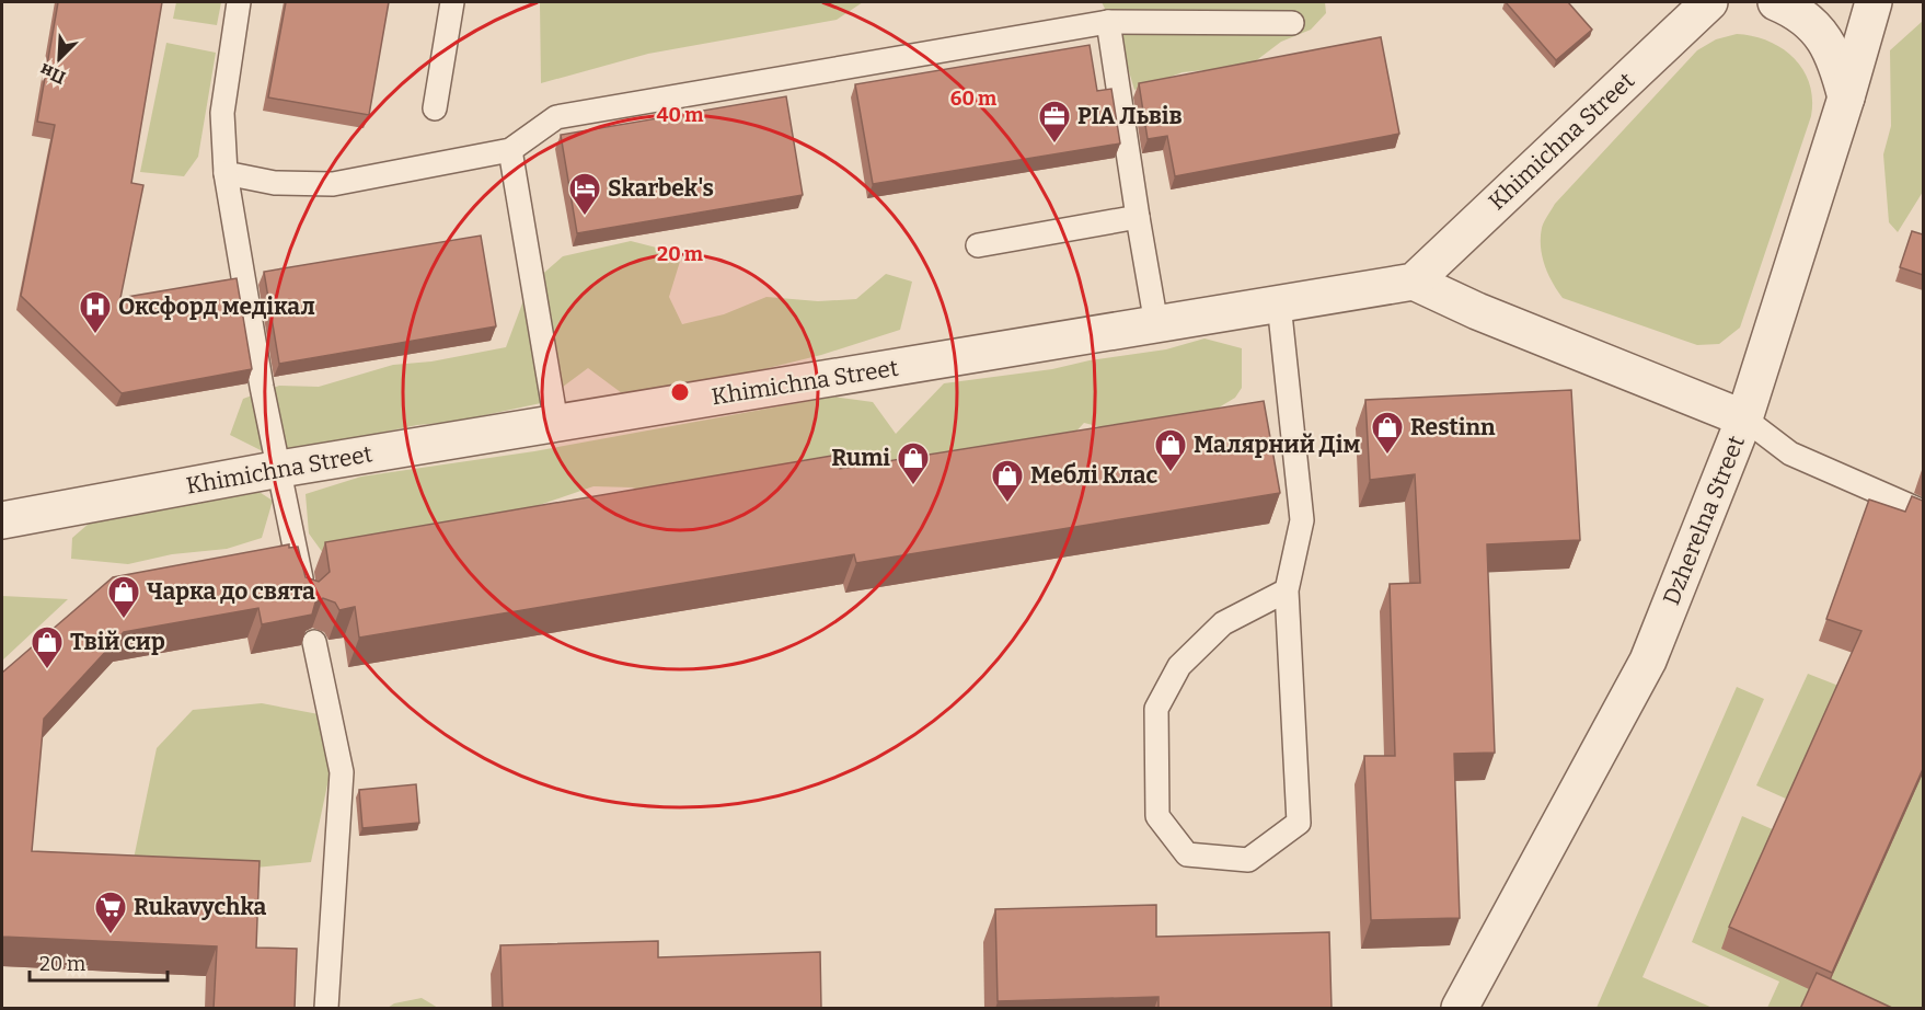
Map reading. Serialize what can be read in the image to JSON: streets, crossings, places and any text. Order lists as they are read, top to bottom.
{
  "streets": {
    "street": ["Khimichna Street", "Dzherelna Street"]
  },
  "places": {
    "office": ["РІА Львів"],
    "hotel": ["Skarbek's"],
    "hospital": ["Оксфорд медікал"],
    "shop": [
      "Restinn",
      "Малярний Дім",
      "Rumi",
      "Меблі Клас",
      "Чарка до свята",
      "Твій сир"
    ],
    "supermarket": ["Rukavychka"]
  },
  "scale_bar": "20 m",
  "north": "bottom left",
  "rings": ["60 m", "40 m", "20 m"]
}
